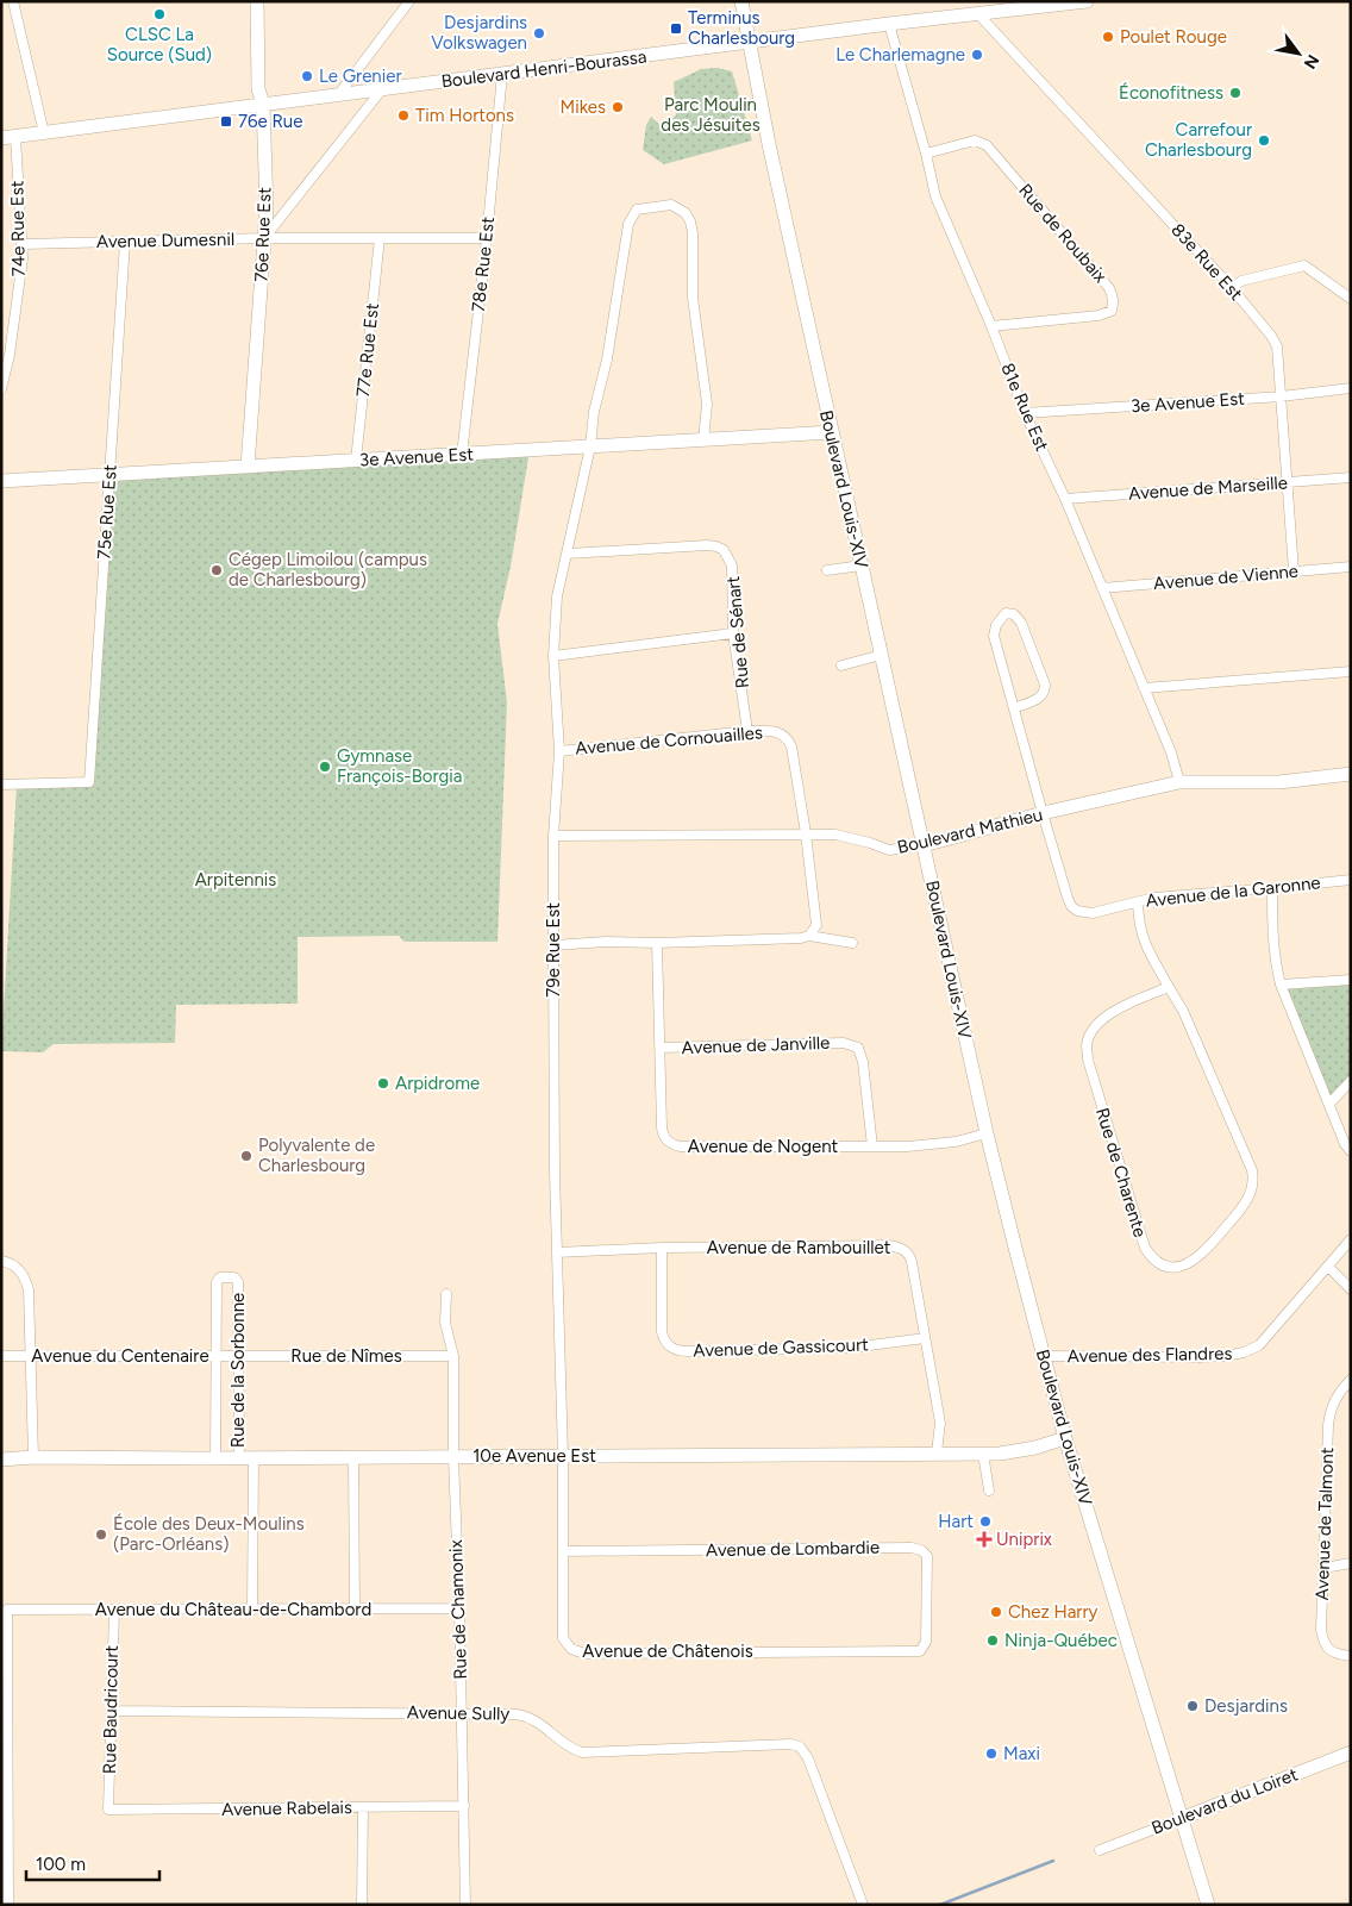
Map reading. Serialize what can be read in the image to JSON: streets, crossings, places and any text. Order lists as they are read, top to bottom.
{
  "streets": {
    "main road": [
      "Boulevard Henri-Bourassa",
      "76e Rue Est",
      "3e Avenue Est",
      "Boulevard Louis-XIV",
      "Boulevard Mathieu",
      "10e Avenue Est",
      "Boulevard du Loiret"
    ],
    "street": [
      "74e Rue Est",
      "Rue de Roubaix",
      "Avenue Dumesnil",
      "83e Rue Est",
      "78e Rue Est",
      "77e Rue Est",
      "81e Rue Est",
      "Avenue de Marseille",
      "75e Rue Est",
      "Avenue de Vienne",
      "Rue de Sénart",
      "Avenue de Cornouailles",
      "Avenue de la Garonne",
      "79e Rue Est",
      "Avenue de Janville",
      "Avenue de Nogent",
      "Rue de Charente",
      "Avenue de Rambouillet",
      "Avenue de Gassicourt",
      "Avenue des Flandres",
      "Avenue du Centenaire",
      "Rue de Nîmes",
      "Rue de la Sorbonne",
      "Avenue de Talmont",
      "Avenue de Lombardie",
      "Avenue du Château-de-Chambord",
      "Rue de Chamonix",
      "Avenue de Châtenois",
      "Rue Baudricourt",
      "Avenue Sully",
      "Avenue Rabelais"
    ]
  },
  "crossings": [
    ["Boulevard Henri-Bourassa", "74e Rue Est"],
    ["Boulevard Henri-Bourassa", "76e Rue Est"],
    ["Boulevard Henri-Bourassa", "83e Rue Est"],
    ["Boulevard Henri-Bourassa", "78e Rue Est"],
    ["Boulevard Henri-Bourassa", "81e Rue Est"],
    ["Boulevard Henri-Bourassa", "Boulevard Louis-XIV"],
    ["74e Rue Est", "Avenue Dumesnil"],
    ["Rue de Roubaix", "81e Rue Est"],
    ["76e Rue Est", "Avenue Dumesnil"],
    ["76e Rue Est", "3e Avenue Est"],
    ["Avenue Dumesnil", "78e Rue Est"],
    ["Avenue Dumesnil", "77e Rue Est"],
    ["Avenue Dumesnil", "75e Rue Est"],
    ["83e Rue Est", "3e Avenue Est"],
    ["83e Rue Est", "Avenue de Marseille"],
    ["83e Rue Est", "Avenue de Vienne"],
    ["78e Rue Est", "3e Avenue Est"],
    ["77e Rue Est", "3e Avenue Est"],
    ["3e Avenue Est", "81e Rue Est"],
    ["3e Avenue Est", "Boulevard Louis-XIV"],
    ["3e Avenue Est", "75e Rue Est"],
    ["3e Avenue Est", "79e Rue Est"],
    ["81e Rue Est", "Avenue de Marseille"],
    ["81e Rue Est", "Avenue de Vienne"],
    ["81e Rue Est", "Boulevard Mathieu"],
    ["Boulevard Louis-XIV", "Boulevard Mathieu"],
    ["Boulevard Louis-XIV", "Avenue de Nogent"],
    ["Boulevard Louis-XIV", "Avenue des Flandres"],
    ["Boulevard Louis-XIV", "10e Avenue Est"],
    ["Boulevard Louis-XIV", "Boulevard du Loiret"],
    ["Rue de Sénart", "Avenue de Cornouailles"],
    ["Rue de Sénart", "79e Rue Est"],
    ["Avenue de Cornouailles", "Boulevard Mathieu"],
    ["Avenue de Cornouailles", "79e Rue Est"],
    ["Boulevard Mathieu", "Avenue de la Garonne"],
    ["Boulevard Mathieu", "79e Rue Est"],
    ["Avenue de la Garonne", "Rue de Charente"],
    ["79e Rue Est", "Avenue de Rambouillet"],
    ["79e Rue Est", "10e Avenue Est"],
    ["79e Rue Est", "Avenue de Châtenois"],
    ["Avenue de Janville", "Avenue de Nogent"],
    ["Avenue de Rambouillet", "Avenue de Gassicourt"],
    ["Avenue de Rambouillet", "10e Avenue Est"],
    ["Avenue du Centenaire", "Rue de Nîmes"],
    ["Avenue du Centenaire", "Rue de la Sorbonne"],
    ["Rue de Nîmes", "Rue de la Sorbonne"],
    ["Rue de la Sorbonne", "10e Avenue Est"],
    ["10e Avenue Est", "Rue de Chamonix"],
    ["10e Avenue Est", "Avenue de Châtenois"],
    ["Avenue de Lombardie", "Avenue de Châtenois"],
    ["Avenue du Château-de-Chambord", "Rue de Chamonix"],
    ["Avenue du Château-de-Chambord", "Rue Baudricourt"],
    ["Rue de Chamonix", "Avenue Sully"],
    ["Rue de Chamonix", "Avenue Rabelais"],
    ["Rue Baudricourt", "Avenue Sully"],
    ["Rue Baudricourt", "Avenue Rabelais"]
  ],
  "parks": ["Parc Moulin des Jésuites", "Arpitennis"],
  "places": {
    "other": [
      "CLSC La Source (Sud)",
      "Desjardins Volkswagen",
      "Poulet Rouge",
      "Le Charlemagne",
      "Le Grenier",
      "Éconofitness",
      "Mikes",
      "Tim Hortons",
      "Carrefour Charlesbourg",
      "Cégep Limoilou (campus de Charlesbourg)",
      "Gymnase François-Borgia",
      "Arpidrome",
      "Polyvalente de Charlesbourg",
      "Hart",
      "École des Deux-Moulins (Parc-Orléans)",
      "Chez Harry",
      "Ninja-Québec",
      "Desjardins",
      "Maxi"
    ],
    "transit": ["Terminus Charlesbourg", "76e Rue"],
    "health": ["Uniprix"]
  },
  "scale_bar": "100 m",
  "north": "bottom right"
}
